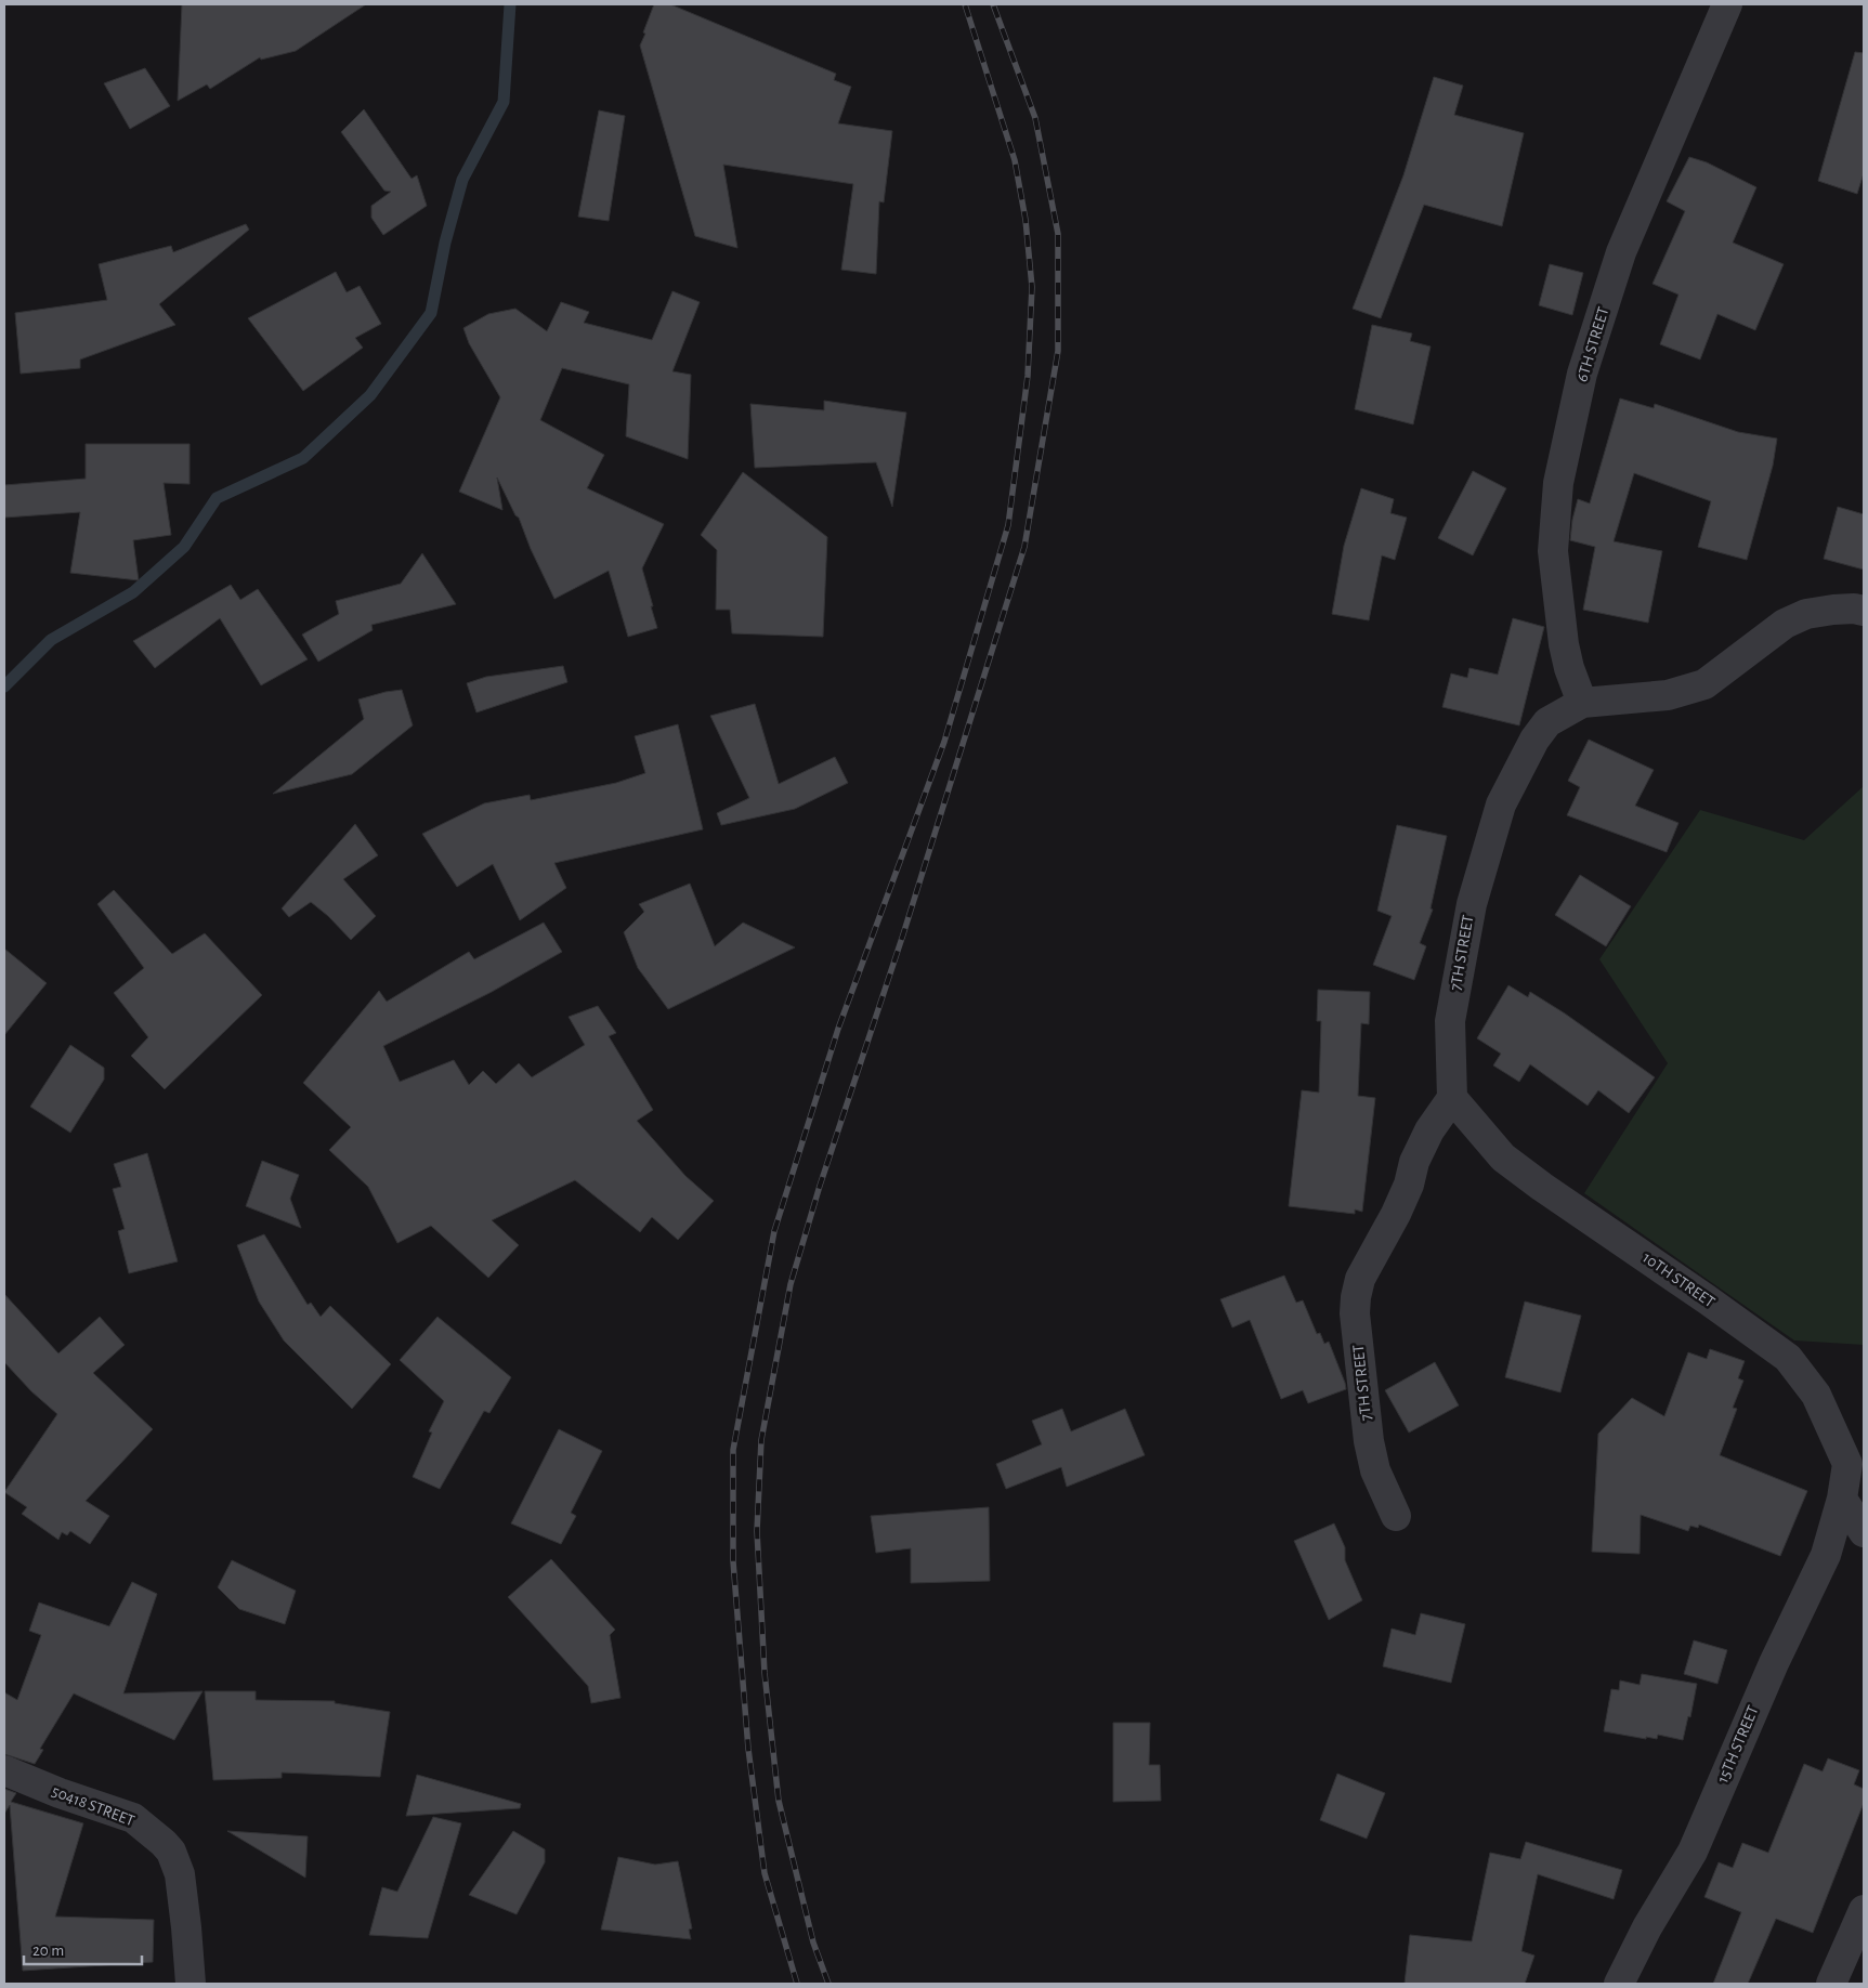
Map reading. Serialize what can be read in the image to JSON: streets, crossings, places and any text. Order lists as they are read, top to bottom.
{
  "streets": {
    "street": [
      "6TH STREET",
      "7TH STREET",
      "10TH STREET",
      "15TH STREET",
      "50418 STREET"
    ]
  },
  "crossings": [
    ["6TH STREET", "7TH STREET"],
    ["7TH STREET", "10TH STREET"],
    ["10TH STREET", "15TH STREET"]
  ],
  "scale_bar": "20 m"
}
